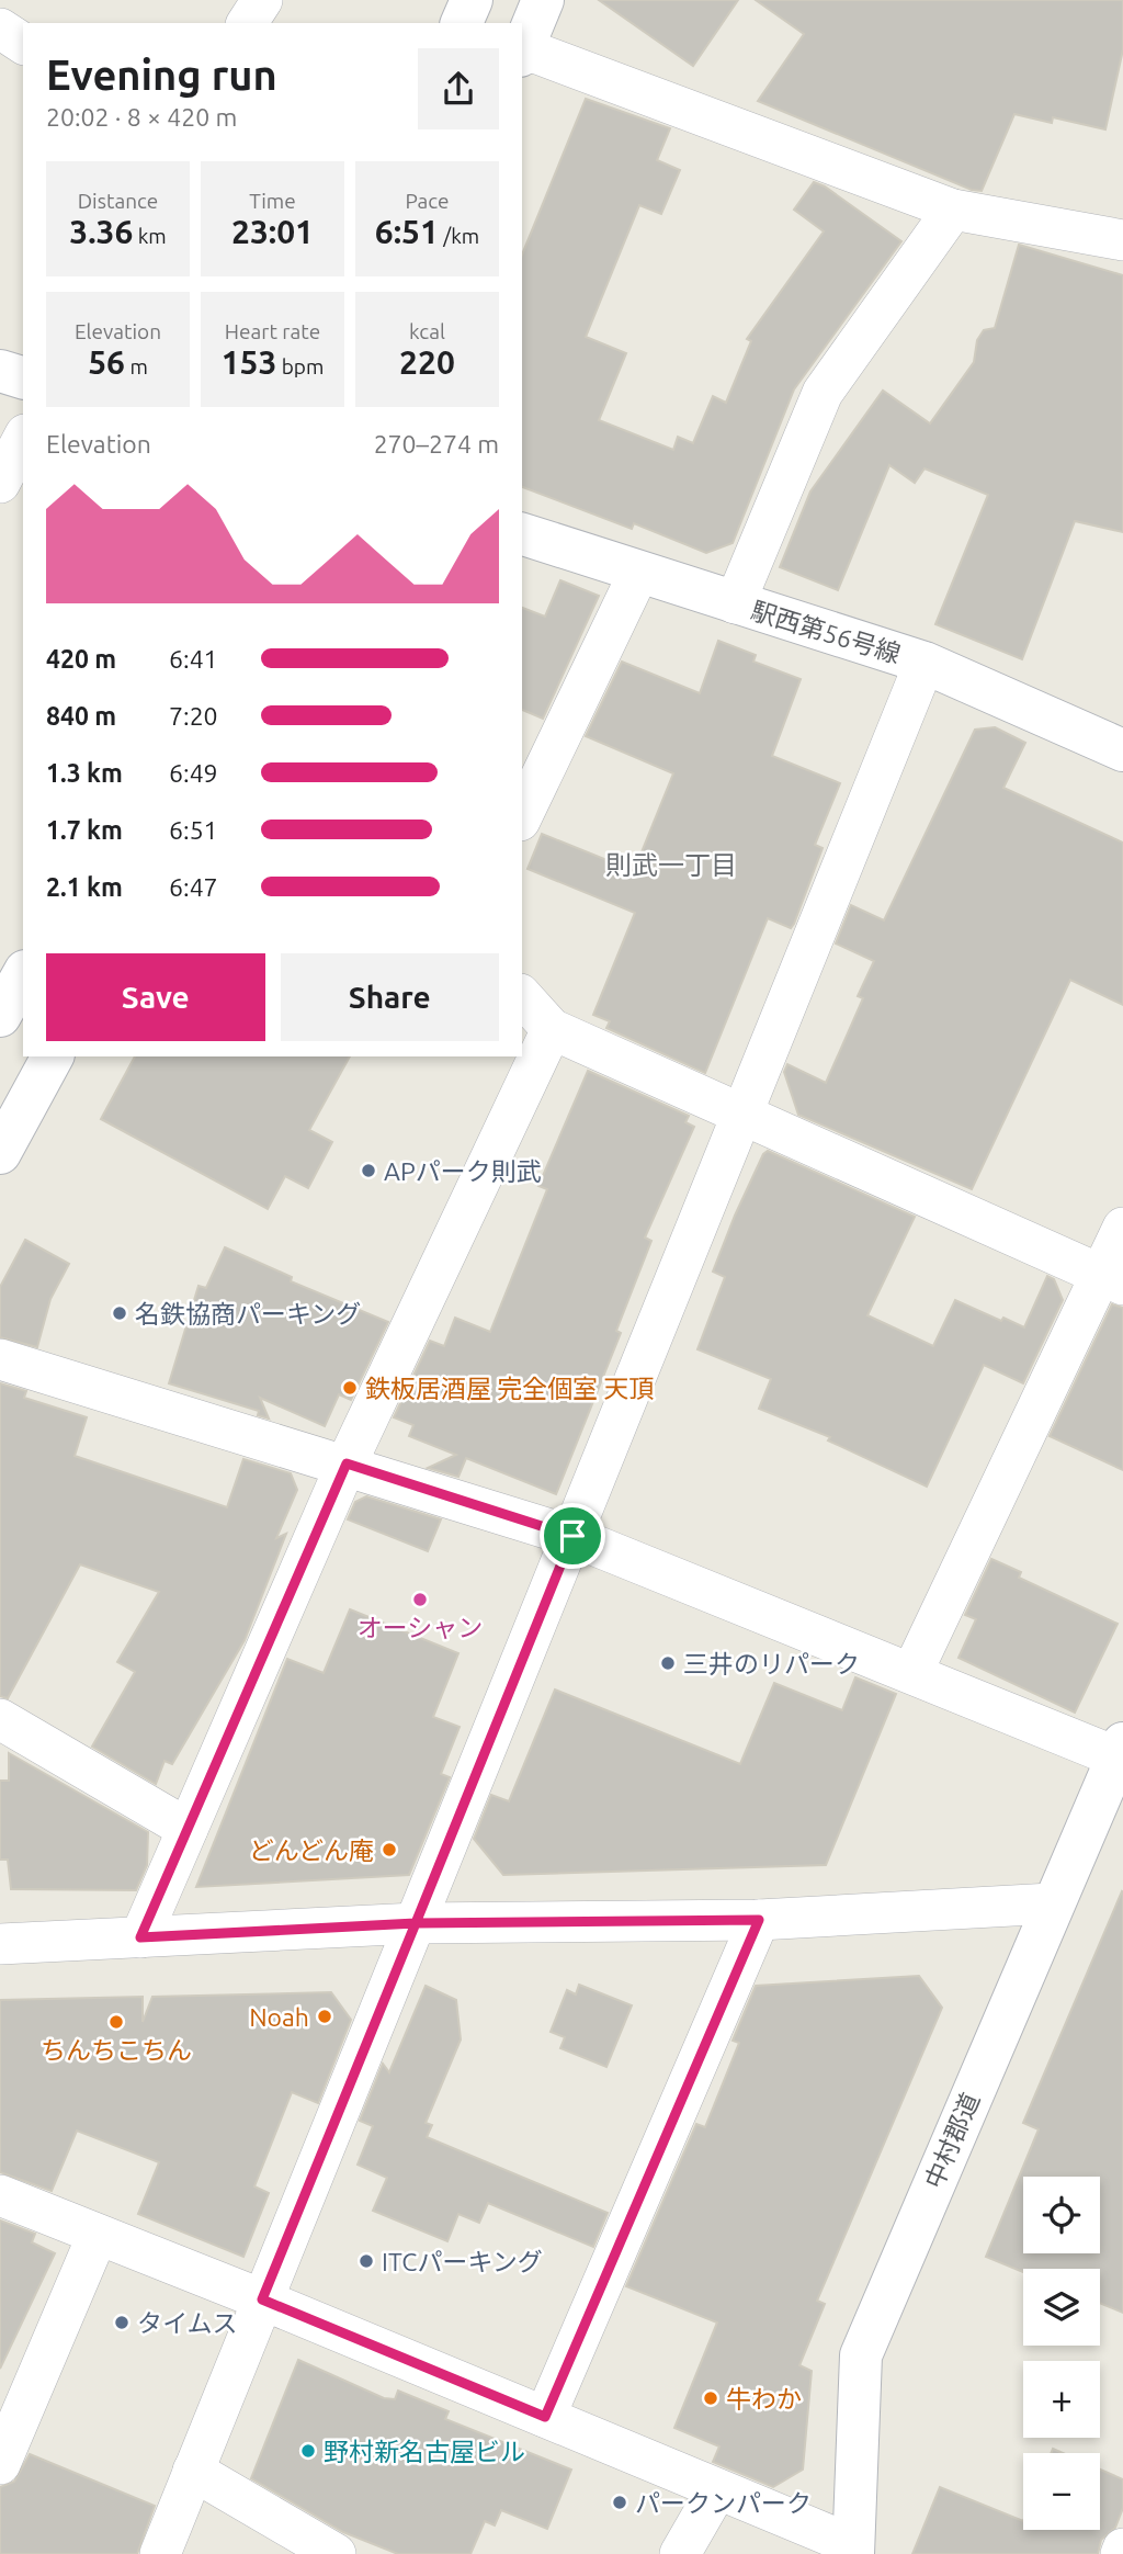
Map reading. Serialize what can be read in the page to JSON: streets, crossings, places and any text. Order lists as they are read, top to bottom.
{
  "streets": {
    "street": ["駅西第56号線", "中村郡道"]
  },
  "districts": ["則武一丁目"],
  "places": [
    "APパーク則武",
    "名鉄協商パーキング",
    "鉄板居酒屋 完全個室 天頂",
    "オーシャン",
    "三井のリパーク",
    "どんどん庵",
    "Noah",
    "ちんちこちん",
    "ITCパーキング",
    "タイムス",
    "牛わか",
    "野村新名古屋ビル",
    "パークンパーク"
  ],
  "page": {
    "heading": ["Evening run", "20:02 · 8 × 420 m"],
    "stats": [
      ["Distance", "3.36 km"],
      ["Time", "23:01"],
      ["Pace", "6:51 /km"],
      ["Elevation", "56 m"],
      ["Heart rate", "153 bpm"],
      ["kcal", "220"]
    ],
    "chart": ["Elevation", "270–274 m"],
    "list": [
      {
        "name": "420 m",
        "note": "6:41"
      },
      {
        "name": "840 m",
        "note": "7:20"
      },
      {
        "name": "1.3 km",
        "note": "6:49"
      },
      {
        "name": "1.7 km",
        "note": "6:51"
      },
      {
        "name": "2.1 km",
        "note": "6:47"
      }
    ],
    "buttons": ["Save", "Share"],
    "map_buttons": ["+", "−"]
  }
}
